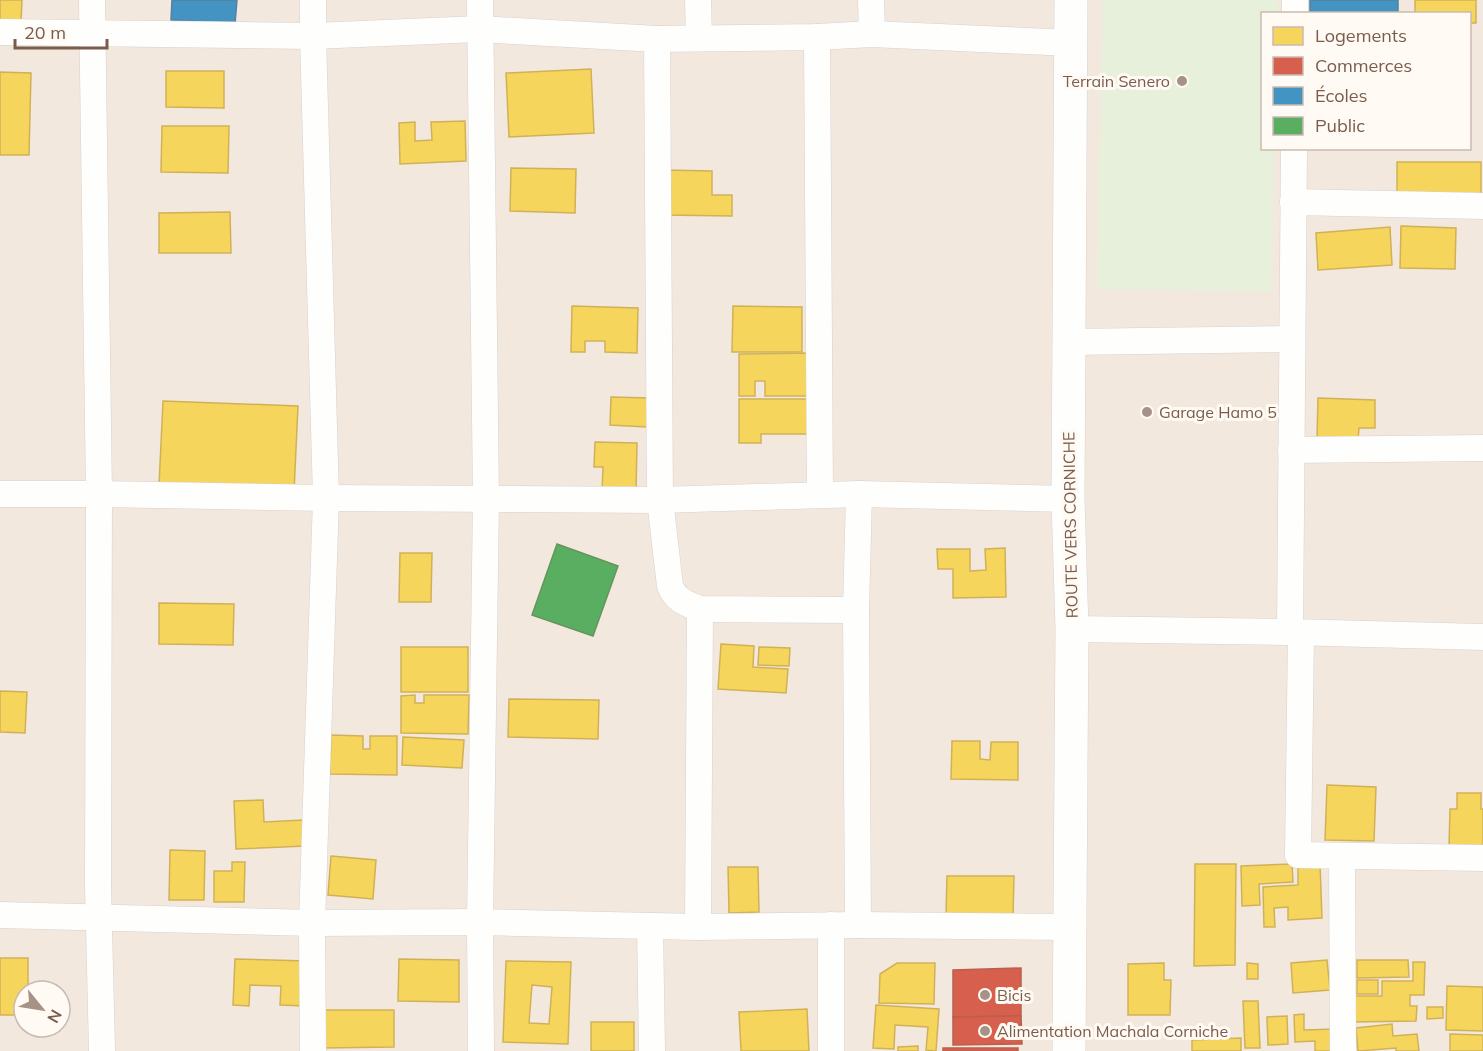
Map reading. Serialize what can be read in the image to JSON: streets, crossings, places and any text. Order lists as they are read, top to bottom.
{
  "streets": {
    "main road": ["ROUTE VERS CORNICHE"]
  },
  "places": [
    "Terrain Senero",
    "Garage Hamo 5",
    "Bicis",
    "Alimentation Machala Corniche"
  ],
  "legend": [
    "Logements",
    "Commerces",
    "Écoles",
    "Public"
  ],
  "scale_bar": "20 m",
  "north": "bottom right"
}
